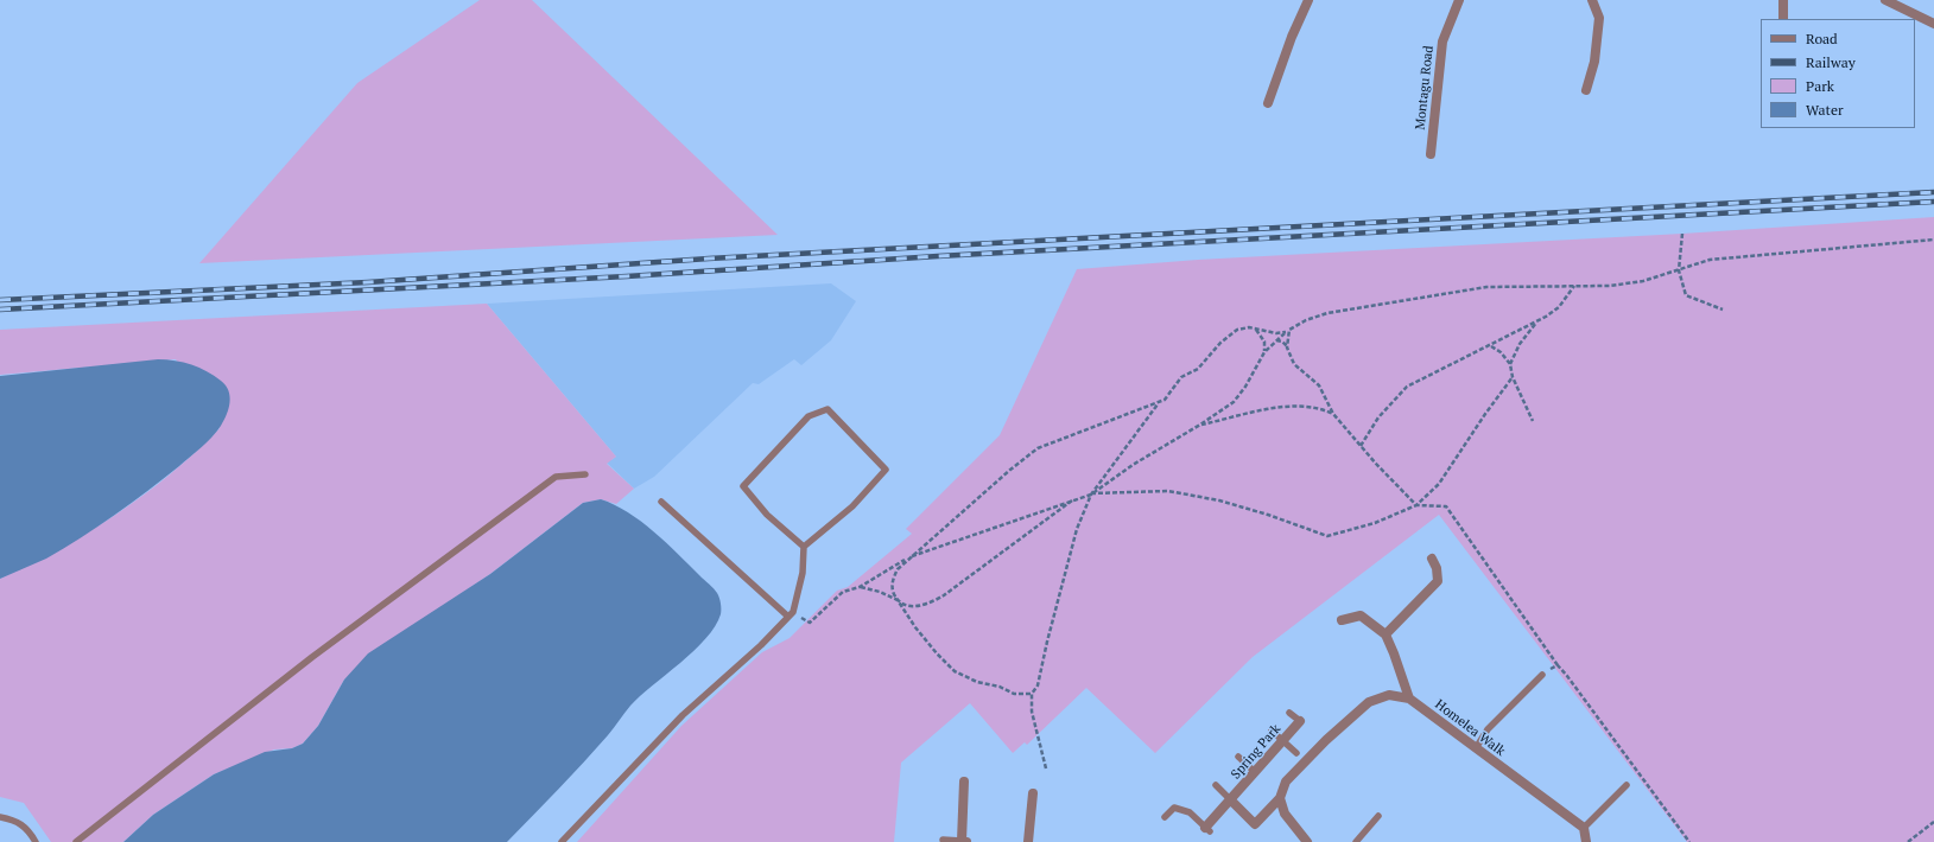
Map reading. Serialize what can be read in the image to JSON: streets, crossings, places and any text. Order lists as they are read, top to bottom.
{
  "streets": {
    "street": ["Montagu Road", "Homelea Walk", "Spring Park"]
  },
  "legend": [
    "Road",
    "Railway",
    "Park",
    "Water"
  ]
}
